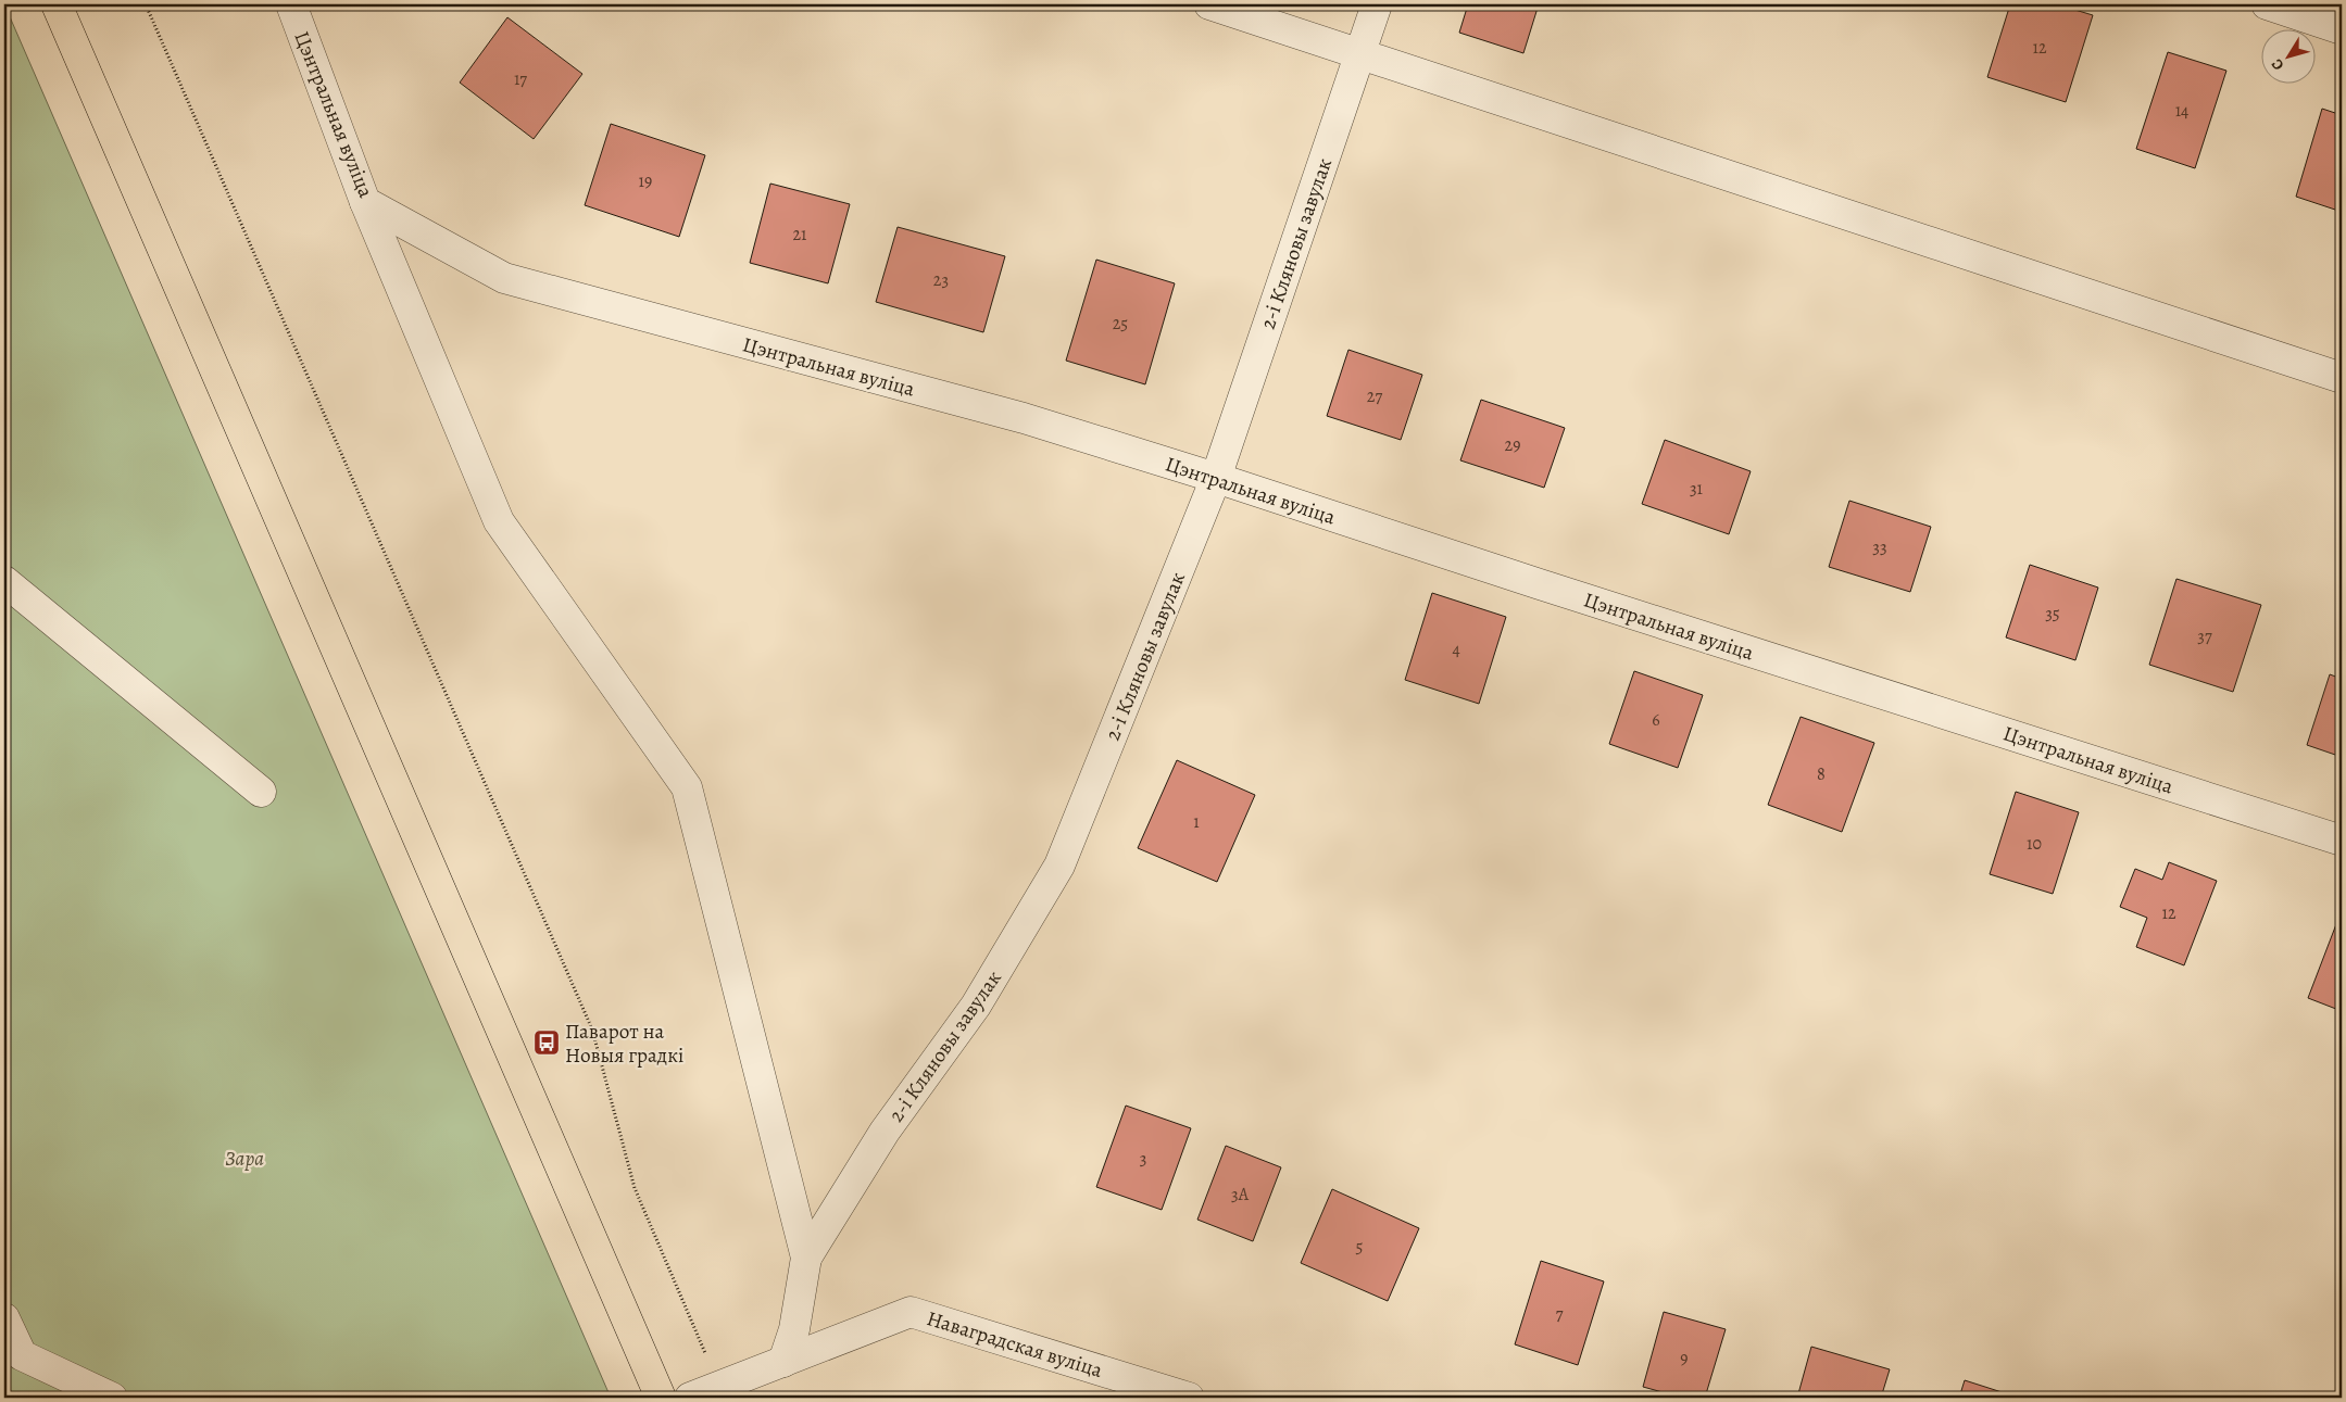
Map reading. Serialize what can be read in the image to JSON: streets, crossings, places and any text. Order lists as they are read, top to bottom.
{
  "streets": {
    "street": ["Цэнтральная вуліца", "2-і Кляновы завулак", "Наваградская вуліца"]
  },
  "crossings": [
    ["Цэнтральная вуліца", "2-і Кляновы завулак"]
  ],
  "parks": ["Зара"],
  "places": {
    "bus stop": ["Паварот на Новыя градкі"]
  },
  "house_numbers": [
    "12",
    "17",
    "14",
    "19",
    "21",
    "23",
    "25",
    "27",
    "29",
    "31",
    "33",
    "35",
    "37",
    "4",
    "6",
    "8",
    "1",
    "10",
    "12",
    "3",
    "3А",
    "5",
    "7",
    "9"
  ],
  "north": "bottom left"
}
